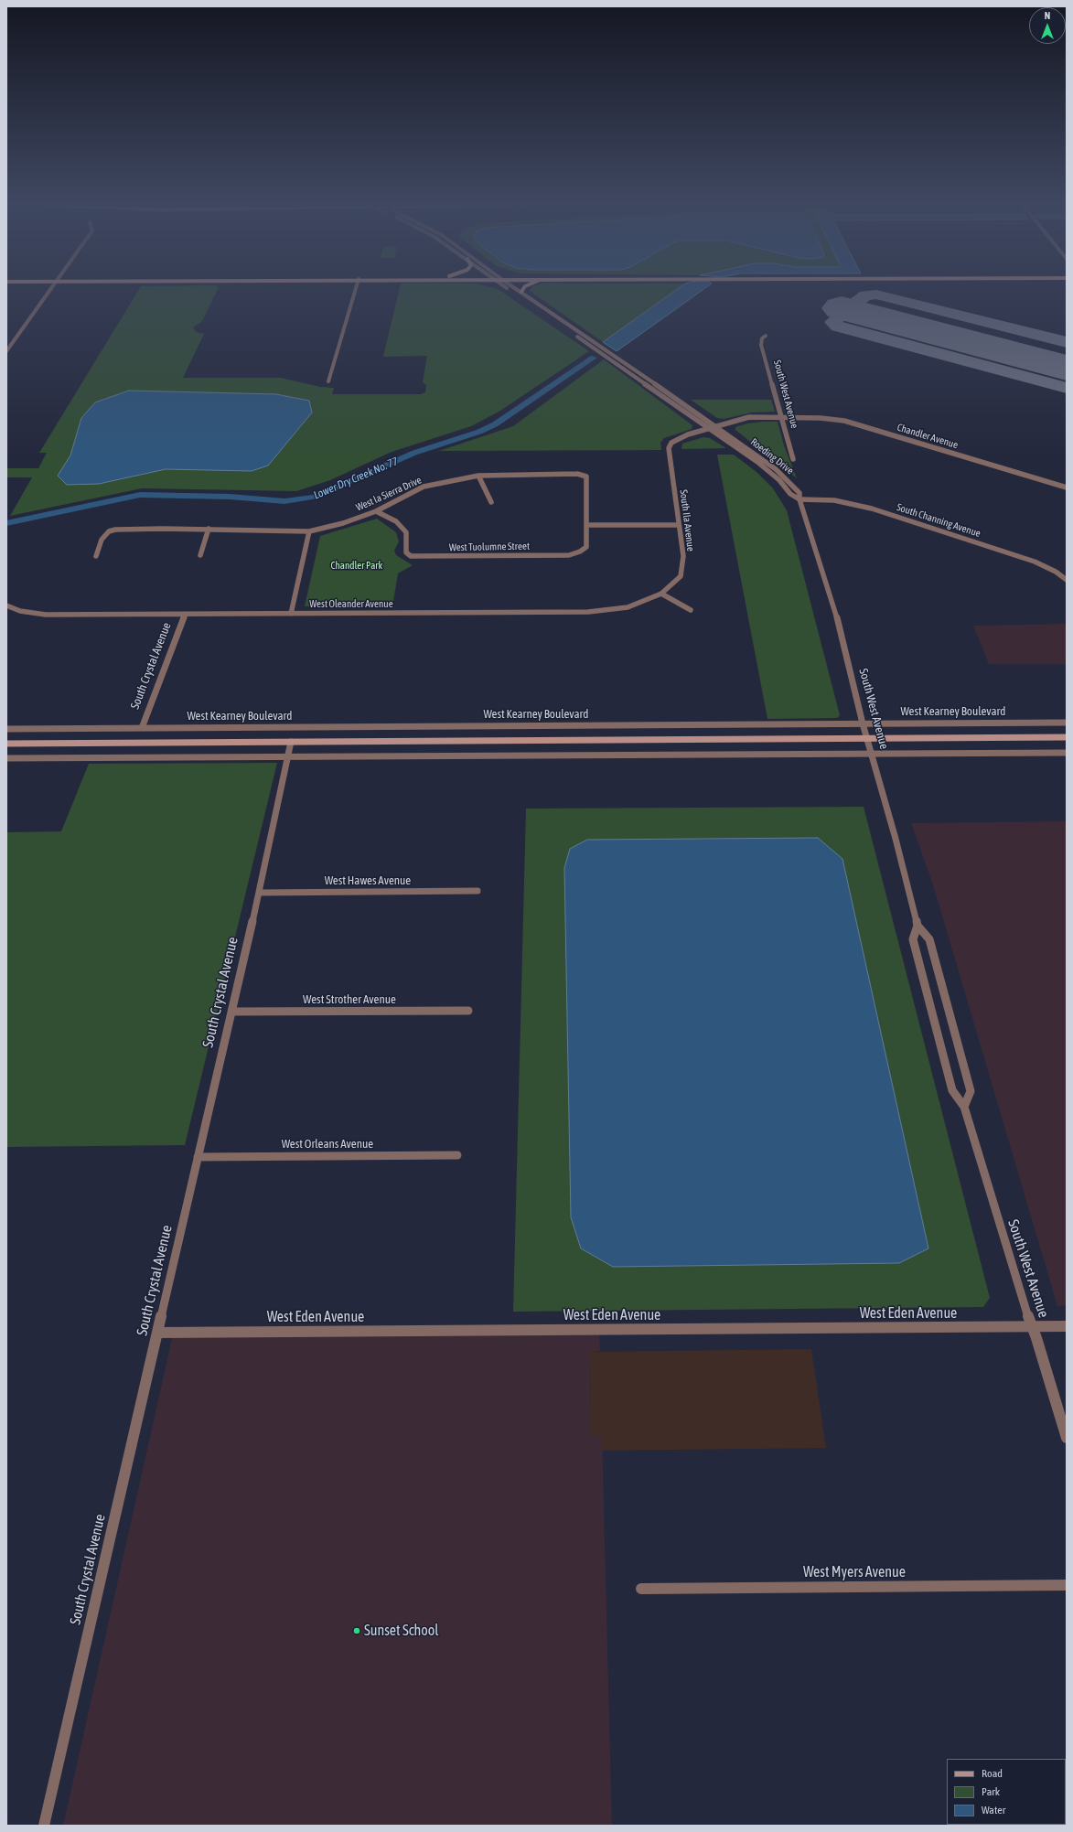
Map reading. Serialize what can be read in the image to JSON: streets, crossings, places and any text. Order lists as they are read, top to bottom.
{
  "streets": {
    "street": [
      "South West Avenue",
      "Chandler Avenue",
      "Roeding Drive",
      "West la Sierra Drive",
      "South Ila Avenue",
      "South Channing Avenue",
      "West Tuolumne Street",
      "West Oleander Avenue",
      "South Crystal Avenue",
      "West Kearney Boulevard",
      "West Hawes Avenue",
      "West Strother Avenue",
      "West Orleans Avenue",
      "West Eden Avenue",
      "West Myers Avenue"
    ]
  },
  "crossings": [
    ["South West Avenue", "Chandler Avenue"],
    ["South West Avenue", "Roeding Drive"],
    ["South West Avenue", "South Channing Avenue"],
    ["South West Avenue", "West Kearney Boulevard"],
    ["South West Avenue", "West Eden Avenue"],
    ["Chandler Avenue", "Roeding Drive"],
    ["Chandler Avenue", "South Ila Avenue"],
    ["Roeding Drive", "South Channing Avenue"],
    ["West la Sierra Drive", "West Tuolumne Street"],
    ["South Ila Avenue", "West Oleander Avenue"],
    ["West Oleander Avenue", "South Crystal Avenue"],
    ["South Crystal Avenue", "West Kearney Boulevard"],
    ["South Crystal Avenue", "West Hawes Avenue"],
    ["South Crystal Avenue", "West Strother Avenue"],
    ["South Crystal Avenue", "West Orleans Avenue"],
    ["South Crystal Avenue", "West Eden Avenue"]
  ],
  "water": ["Lower Dry Creek No. 77"],
  "parks": ["Chandler Park"],
  "places": ["Sunset School"],
  "legend": ["Road", "Park", "Water"],
  "north": "top"
}
